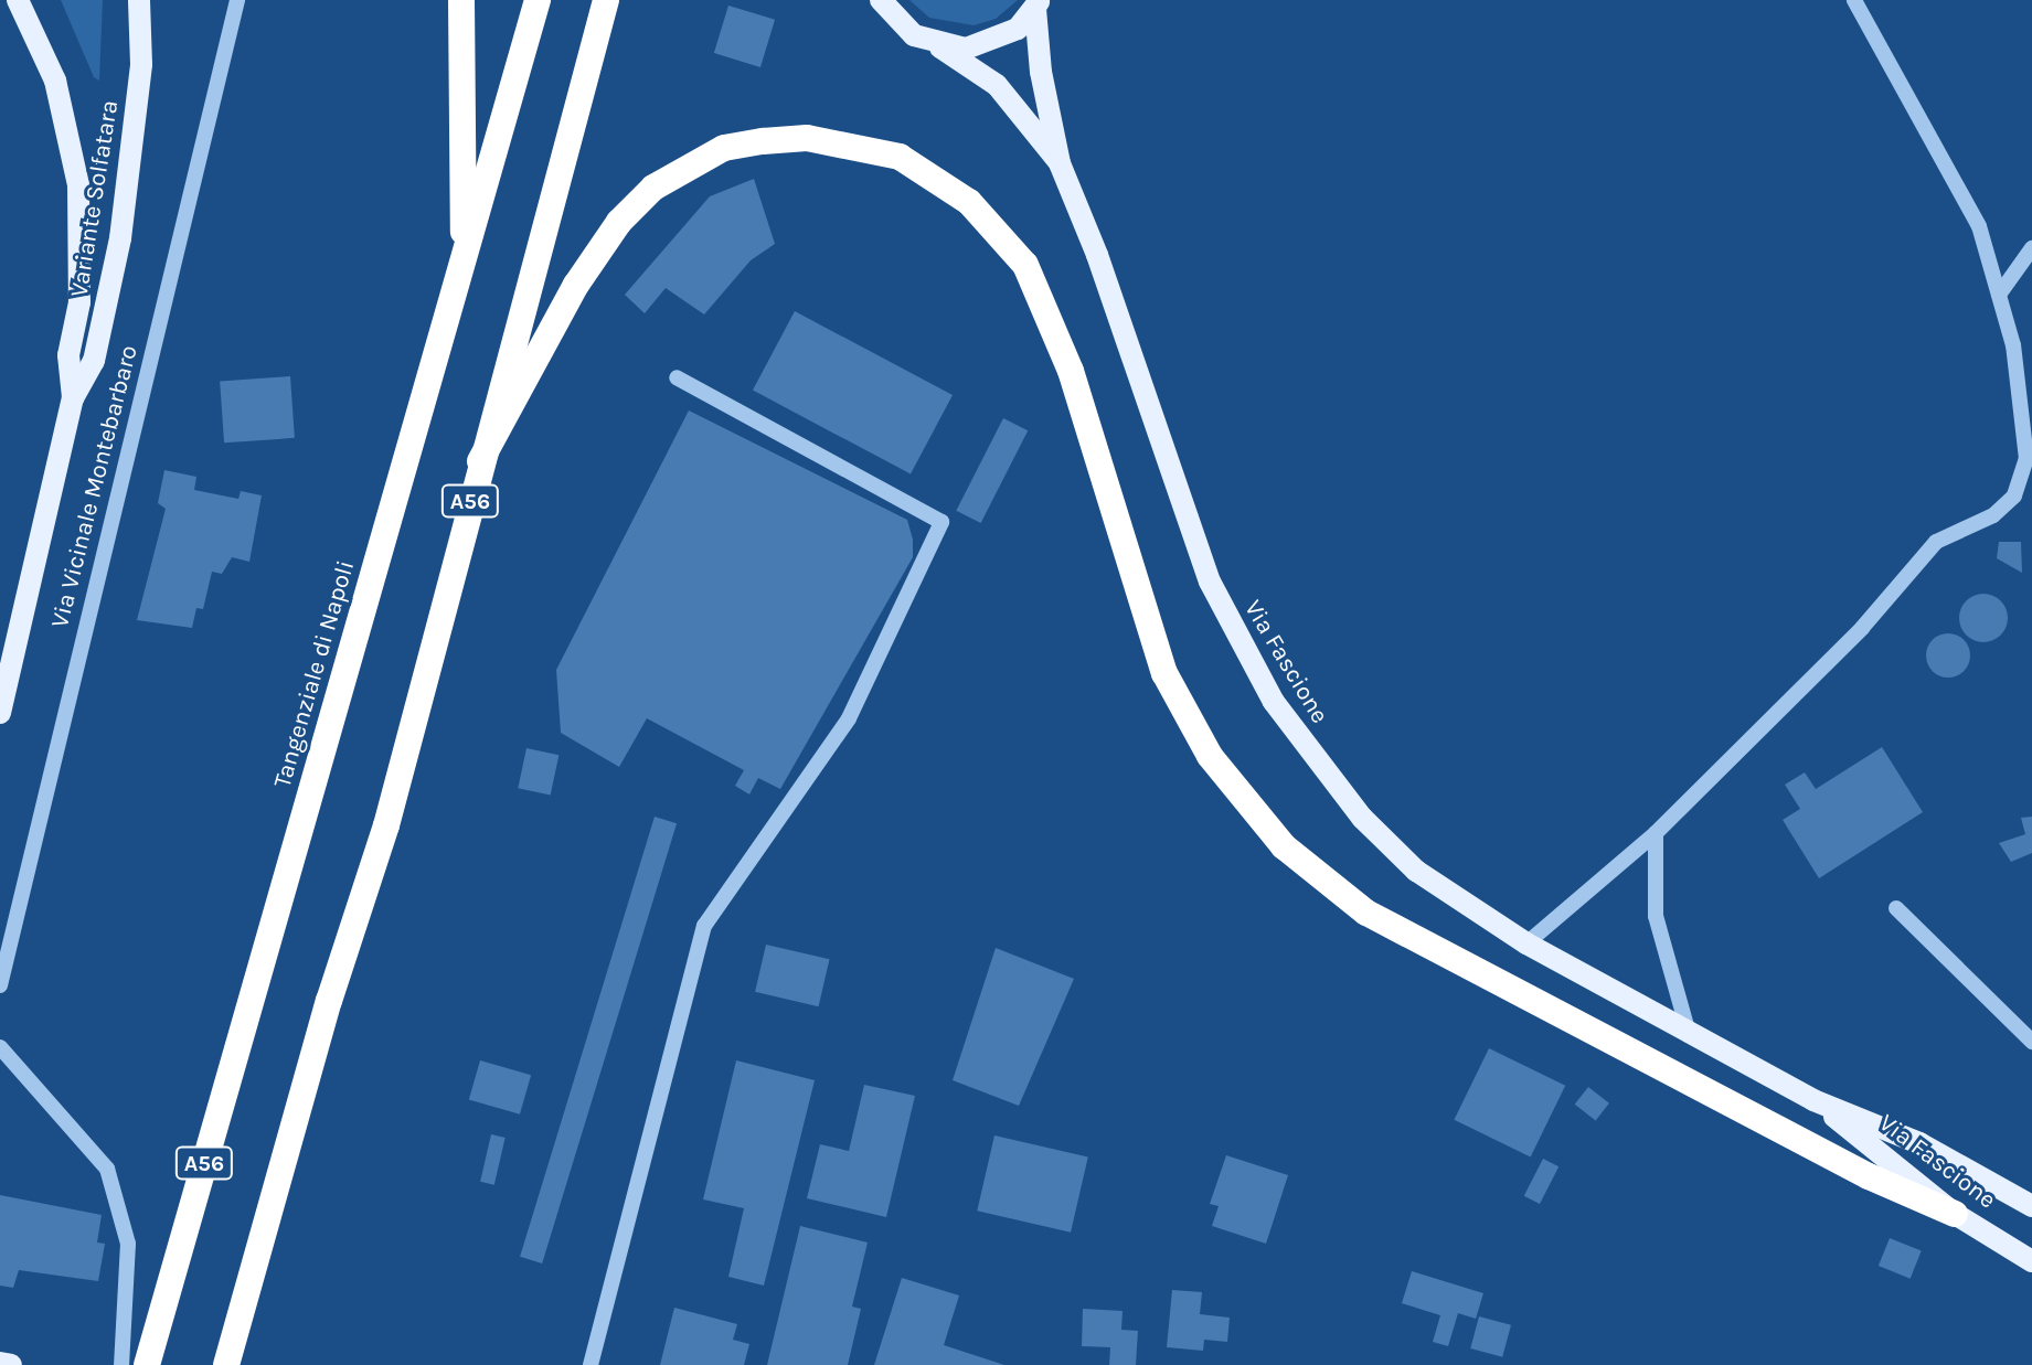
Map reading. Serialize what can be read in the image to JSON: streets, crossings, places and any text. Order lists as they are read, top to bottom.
{
  "streets": {
    "highway": ["A56", "Tangenziale di Napoli"],
    "main road": ["Variante Solfatara", "Via Fascione"],
    "street": ["Via Vicinale Montebarbaro"]
  }
}
